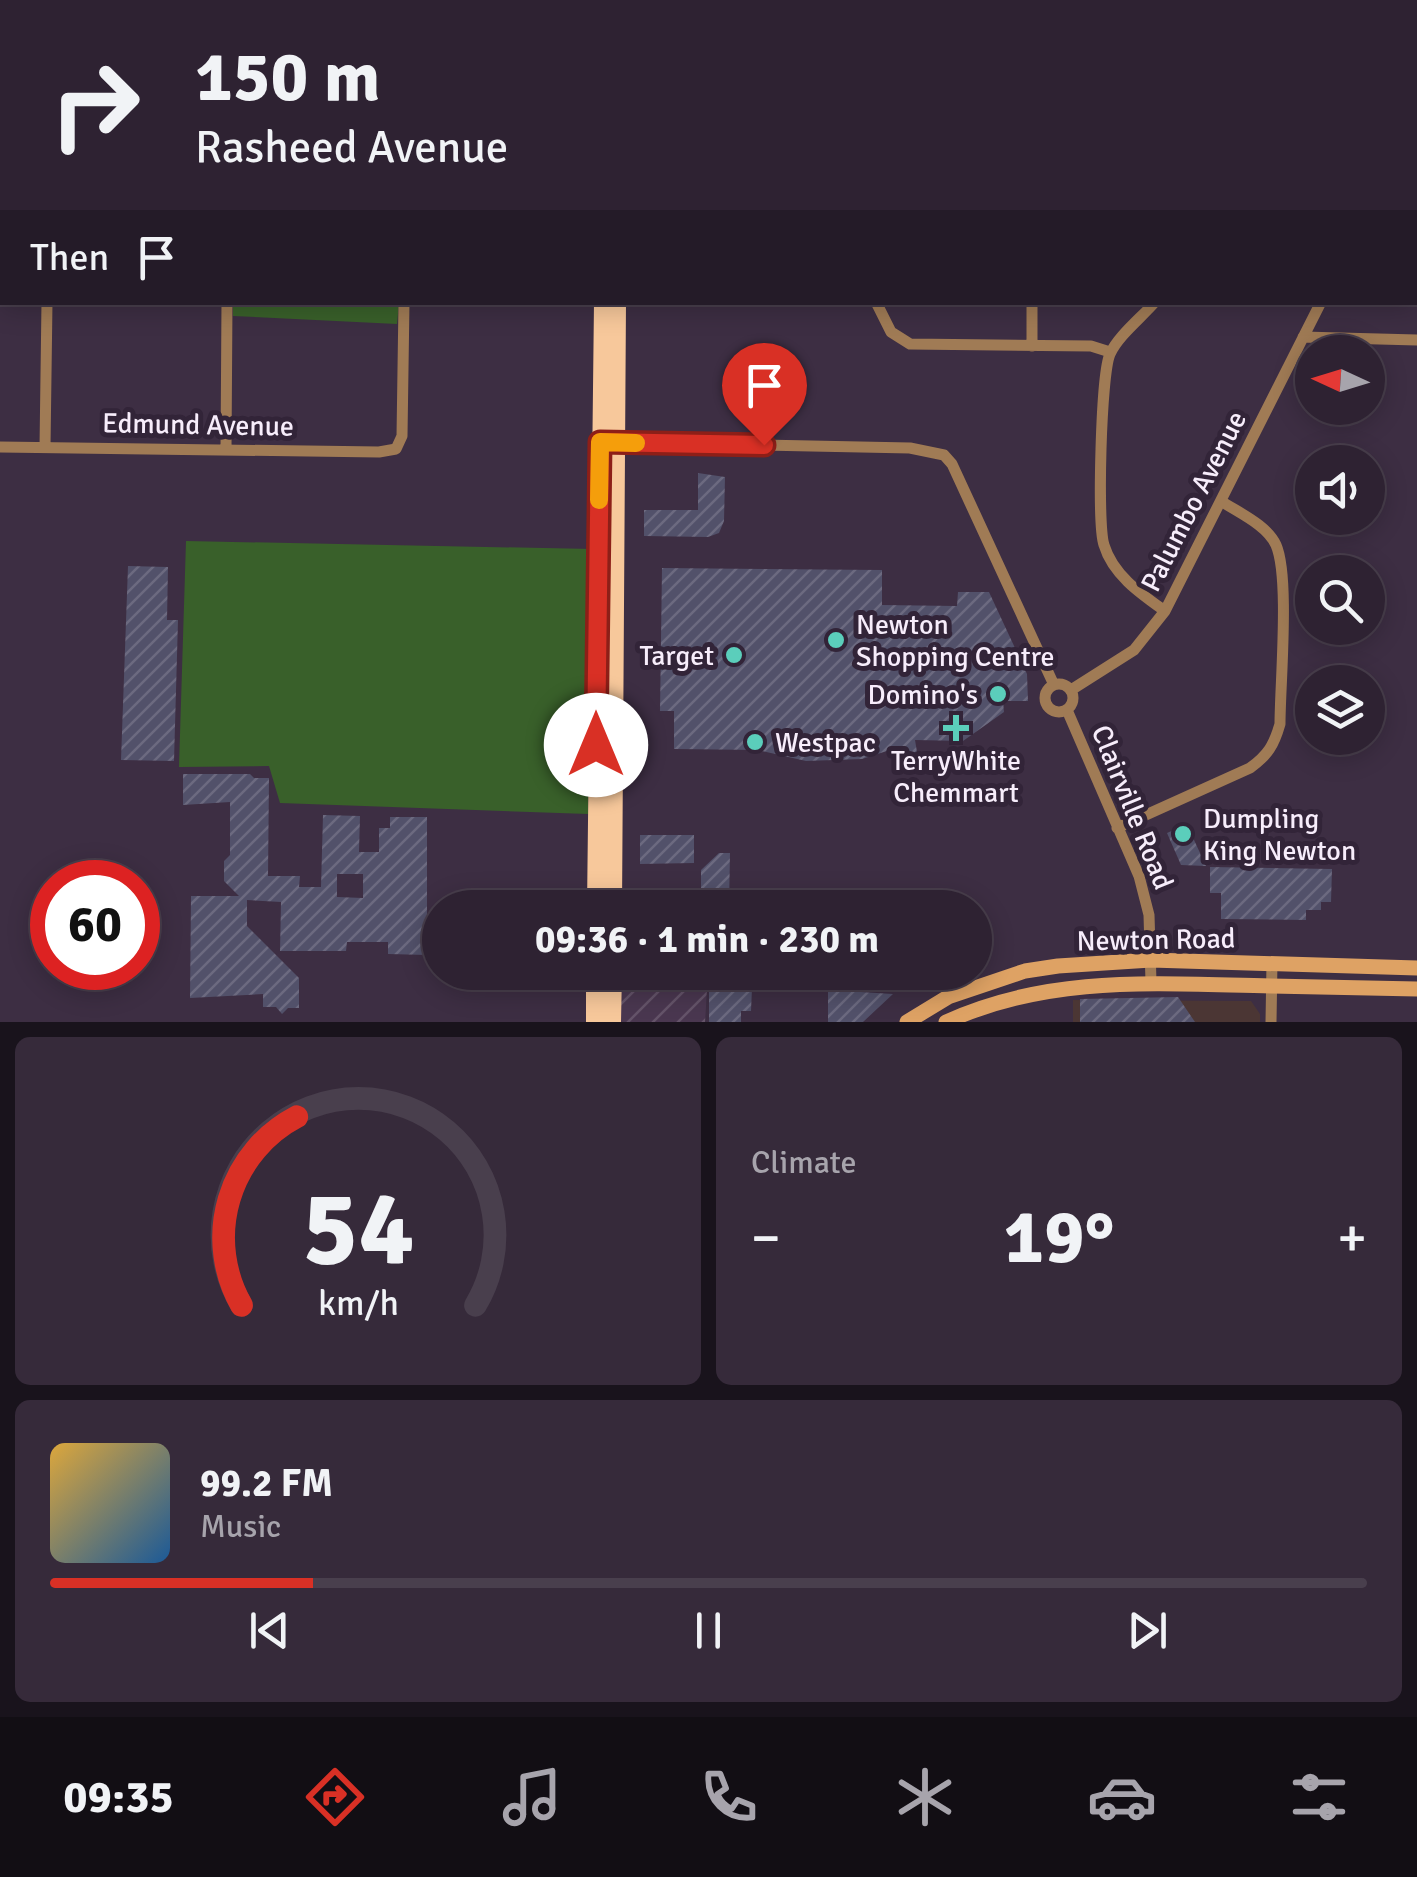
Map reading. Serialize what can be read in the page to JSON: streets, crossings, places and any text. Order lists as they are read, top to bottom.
{
  "streets": {
    "main road": ["Newton Road"],
    "street": ["Edmund Avenue", "Palumbo Avenue", "Clairville Road"]
  },
  "crossings": [
    ["Palumbo Avenue", "Clairville Road"],
    ["Clairville Road", "Newton Road"]
  ],
  "places": {
    "other": [
      "Newton Shopping Centre",
      "Target",
      "Domino's",
      "Westpac",
      "Dumpling King Newton"
    ],
    "health": ["TerryWhite Chemmart"]
  },
  "north": "left",
  "page": {
    "turn": ["150 m", "Rasheed Avenue"],
    "then": "Then",
    "limit": "60",
    "trip": "09:36 · 1 min · 230 m",
    "tile": "Climate",
    "heat": ["−", "19°", "+"],
    "song": ["99.2 FM", "Music"],
    "tabs": "09:35",
    "gauge": ["54", "km/h"]
  }
}
